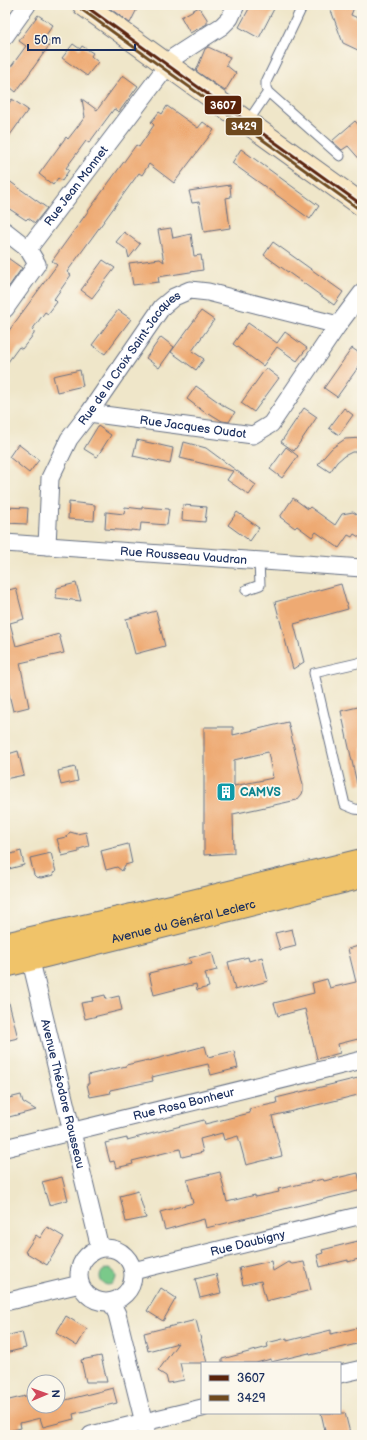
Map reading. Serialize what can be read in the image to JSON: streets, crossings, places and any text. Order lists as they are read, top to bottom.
{
  "streets": {
    "main road": ["Avenue du Général Leclerc"],
    "street": [
      "Rue Jean Monnet",
      "Rue de la Croix Saint-Jacques",
      "Rue Jacques Oudot",
      "Rue Rousseau Vaudran",
      "Avenue Théodore Rousseau",
      "Rue Rosa Bonheur",
      "Rue Daubigny"
    ]
  },
  "crossings": [
    ["Rue de la Croix Saint-Jacques", "Rue Jacques Oudot"],
    ["Rue de la Croix Saint-Jacques", "Rue Rousseau Vaudran"],
    ["Avenue du Général Leclerc", "Avenue Théodore Rousseau"],
    ["Avenue Théodore Rousseau", "Rue Rosa Bonheur"],
    ["Avenue Théodore Rousseau", "Rue Daubigny"]
  ],
  "places": {
    "building": ["CAMVS"]
  },
  "lines": ["transit line 3607", "transit line 3429"],
  "legend": ["3607", "3429"],
  "scale_bar": "50 m",
  "north": "right"
}
